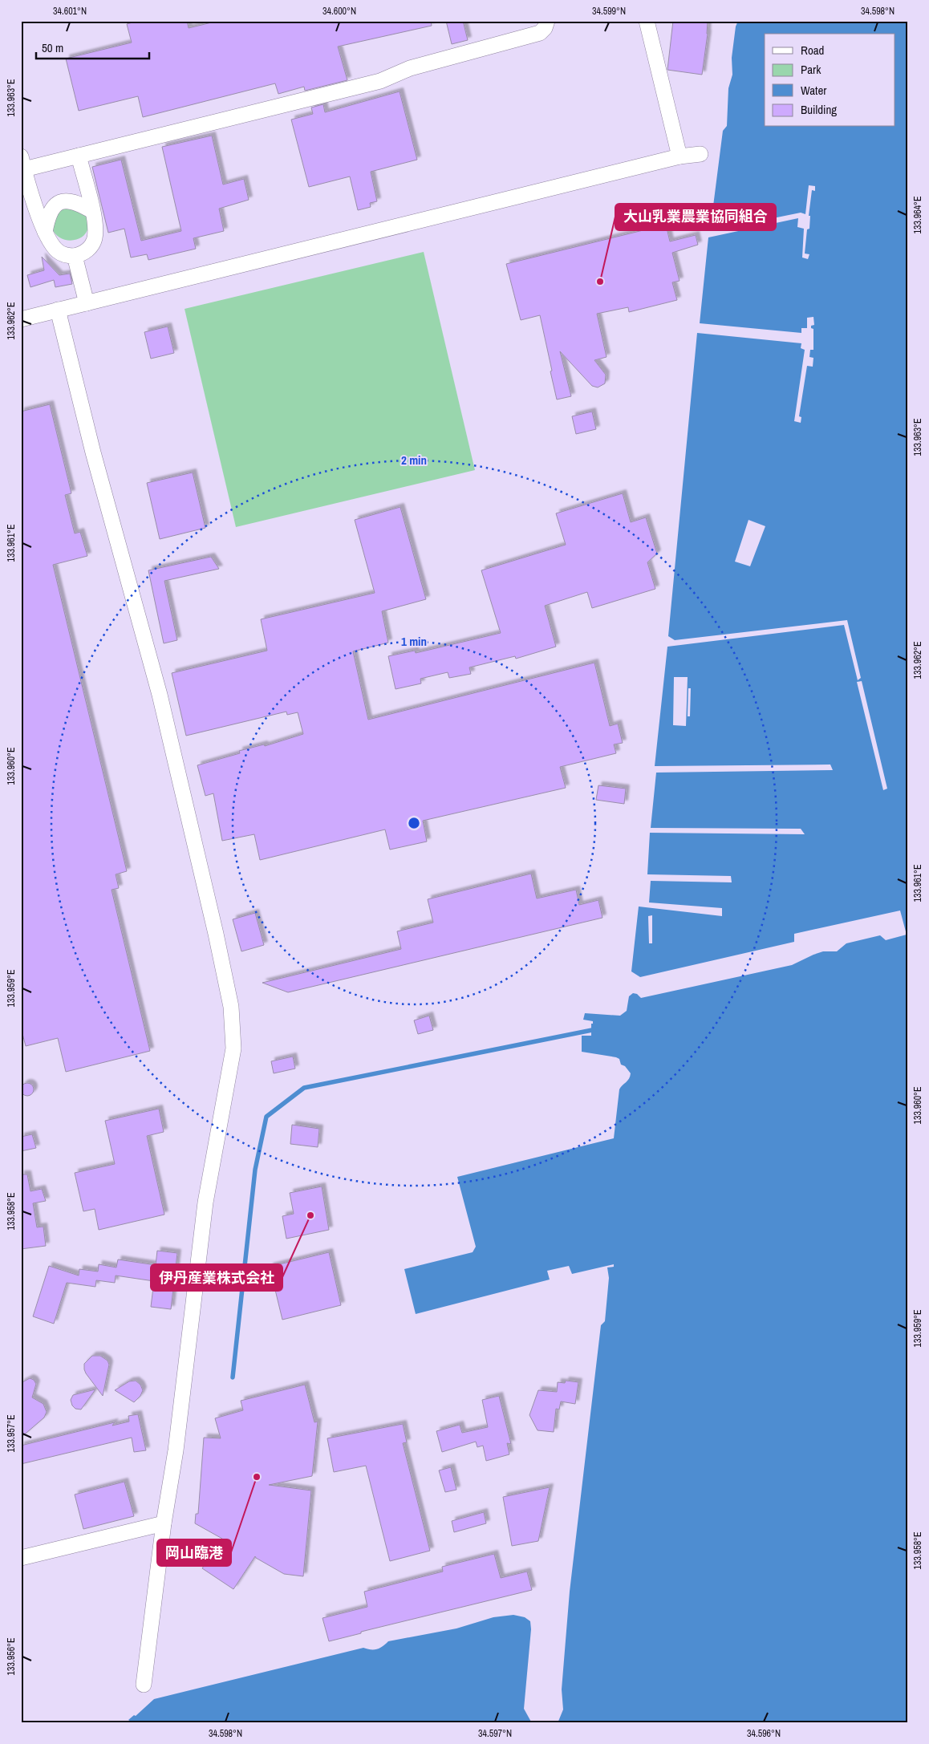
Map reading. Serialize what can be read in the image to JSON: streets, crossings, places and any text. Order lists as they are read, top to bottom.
{
  "places": ["大山乳業農業協同組合", "伊丹産業株式会社", "岡山臨港"],
  "legend": [
    "Road",
    "Park",
    "Water",
    "Building"
  ],
  "scale_bar": "50 m",
  "coordinates": [
    "34.601°N",
    "34.600°N",
    "34.599°N",
    "34.598°N",
    "133.963°E",
    "133.964°E",
    "133.962°E",
    "133.961°E",
    "133.960°E",
    "133.959°E",
    "133.958°E",
    "133.957°E",
    "133.956°E",
    "34.597°N",
    "34.596°N"
  ],
  "rings": ["2 min", "1 min"]
}
